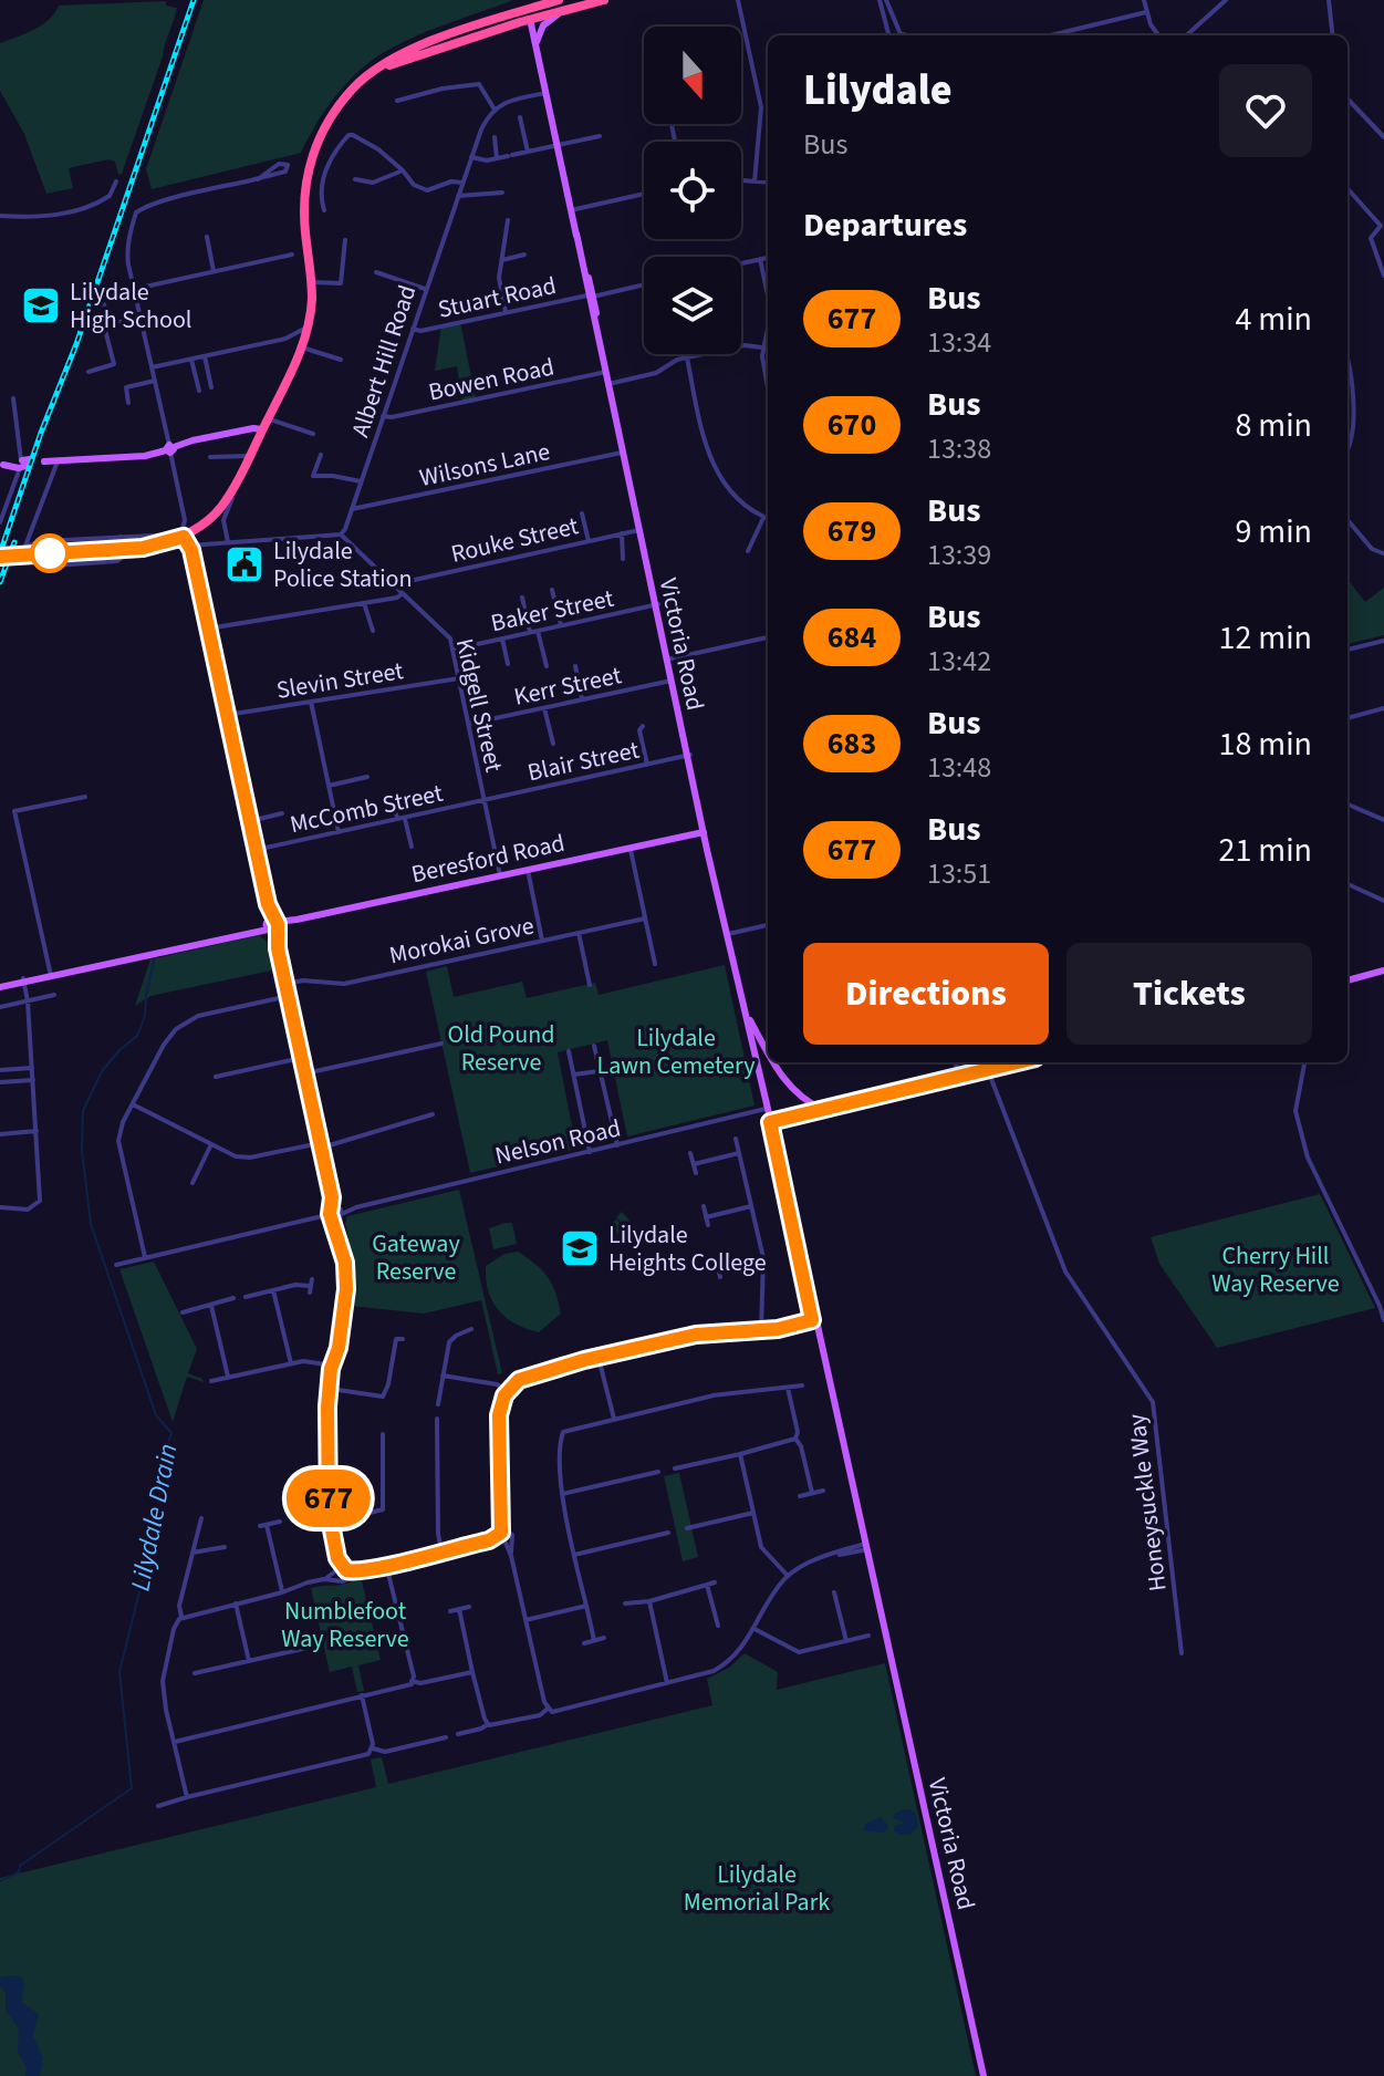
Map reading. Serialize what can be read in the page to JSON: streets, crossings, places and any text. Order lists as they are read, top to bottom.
{
  "streets": {
    "main road": ["Victoria Road", "Beresford Road"],
    "street": [
      "Stuart Road",
      "Albert Hill Road",
      "Bowen Road",
      "Wilsons Lane",
      "Rouke Street",
      "Baker Street",
      "Slevin Street",
      "Kerr Street",
      "Kidgell Street",
      "Blair Street",
      "McComb Street",
      "Morokai Grove",
      "Nelson Road",
      "Honeysuckle Way"
    ]
  },
  "crossings": [
    ["Stuart Road", "Albert Hill Road"],
    ["Stuart Road", "Victoria Road"],
    ["Albert Hill Road", "Bowen Road"],
    ["Albert Hill Road", "Wilsons Lane"],
    ["Albert Hill Road", "Kidgell Street"],
    ["Bowen Road", "Victoria Road"],
    ["Wilsons Lane", "Victoria Road"],
    ["Rouke Street", "Victoria Road"],
    ["Rouke Street", "Kidgell Street"],
    ["Baker Street", "Victoria Road"],
    ["Baker Street", "Kidgell Street"],
    ["Victoria Road", "Kerr Street"],
    ["Victoria Road", "Blair Street"],
    ["Victoria Road", "Beresford Road"],
    ["Victoria Road", "Nelson Road"],
    ["Slevin Street", "Kidgell Street"],
    ["Kerr Street", "Kidgell Street"],
    ["Kidgell Street", "Blair Street"],
    ["Kidgell Street", "McComb Street"],
    ["Kidgell Street", "Beresford Road"],
    ["Blair Street", "McComb Street"]
  ],
  "water": ["Lilydale Drain"],
  "parks": [
    "Old Pound Reserve",
    "Lilydale Lawn Cemetery",
    "Gateway Reserve",
    "Cherry Hill Way Reserve",
    "Numblefoot Way Reserve",
    "Lilydale Memorial Park"
  ],
  "places": {
    "school or university": ["Lilydale High School", "Lilydale Heights College"],
    "public building": ["Lilydale Police Station"]
  },
  "lines": ["bus line 677"],
  "north": "bottom",
  "page": {
    "on_map": "677",
    "heading": [
      ["Lilydale", "Bus"],
      "Departures"
    ],
    "list": [
      {
        "mark": "677",
        "name": "Bus",
        "note": "13:34",
        "value": "4 min"
      },
      {
        "mark": "670",
        "name": "Bus",
        "note": "13:38",
        "value": "8 min"
      },
      {
        "mark": "679",
        "name": "Bus",
        "note": "13:39",
        "value": "9 min"
      },
      {
        "mark": "684",
        "name": "Bus",
        "note": "13:42",
        "value": "12 min"
      },
      {
        "mark": "683",
        "name": "Bus",
        "note": "13:48",
        "value": "18 min"
      },
      {
        "mark": "677",
        "name": "Bus",
        "note": "13:51",
        "value": "21 min"
      }
    ],
    "buttons": ["Directions", "Tickets"]
  }
}
